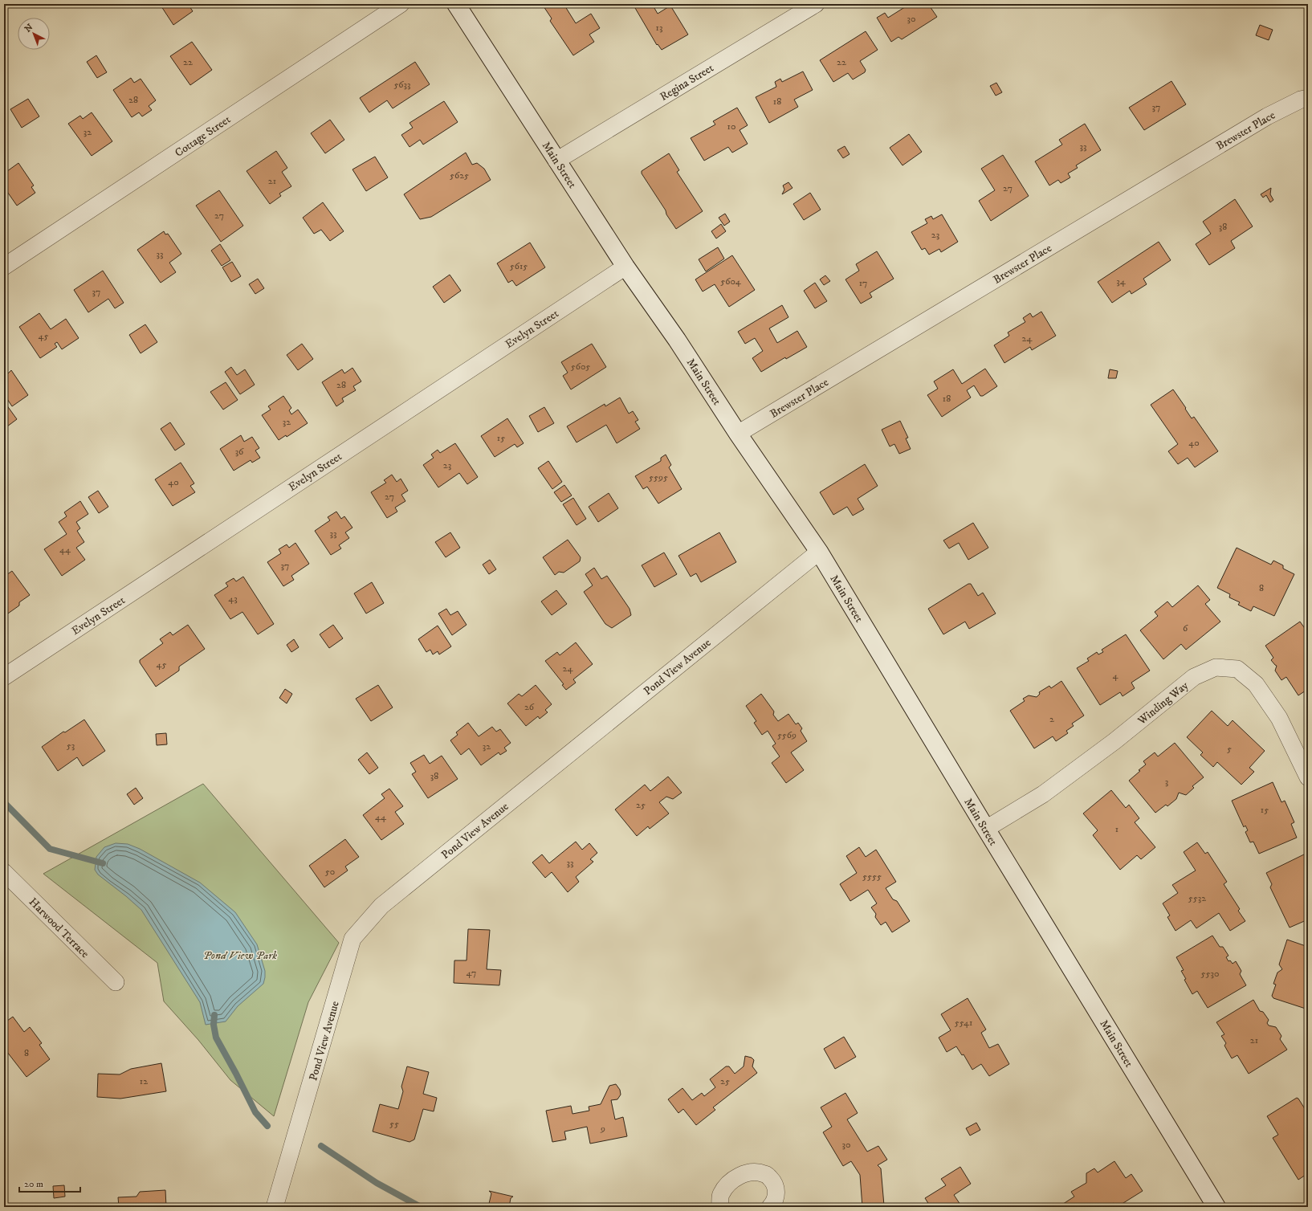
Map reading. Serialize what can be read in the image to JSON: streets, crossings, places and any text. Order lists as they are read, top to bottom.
{
  "streets": {
    "main road": ["Main Street"],
    "street": [
      "Regina Street",
      "Brewster Place",
      "Cottage Street",
      "Evelyn Street",
      "Pond View Avenue",
      "Winding Way",
      "Harwood Terrace"
    ]
  },
  "crossings": [
    ["Regina Street", "Main Street"],
    ["Brewster Place", "Main Street"],
    ["Main Street", "Evelyn Street"],
    ["Main Street", "Pond View Avenue"],
    ["Main Street", "Winding Way"]
  ],
  "parks": ["Pond View Park"],
  "house_numbers": [
    "30",
    "13",
    "22",
    "22",
    "5633",
    "28",
    "18",
    "37",
    "10",
    "32",
    "33",
    "5625",
    "21",
    "27",
    "27",
    "38",
    "23",
    "33",
    "5615",
    "5604",
    "34",
    "17",
    "37",
    "45",
    "24",
    "5605",
    "28",
    "18",
    "32",
    "15",
    "40",
    "36",
    "23",
    "5595",
    "40",
    "27",
    "33",
    "44",
    "37",
    "8",
    "43",
    "6",
    "45",
    "24",
    "4",
    "26",
    "2",
    "5569",
    "53",
    "32",
    "5",
    "38",
    "3",
    "25",
    "15",
    "44",
    "1",
    "33",
    "50",
    "5555",
    "5532",
    "47",
    "5530",
    "5541",
    "21",
    "8",
    "12",
    "25",
    "55",
    "9",
    "30"
  ],
  "scale_bar": "20 m",
  "north": "top left"
}
